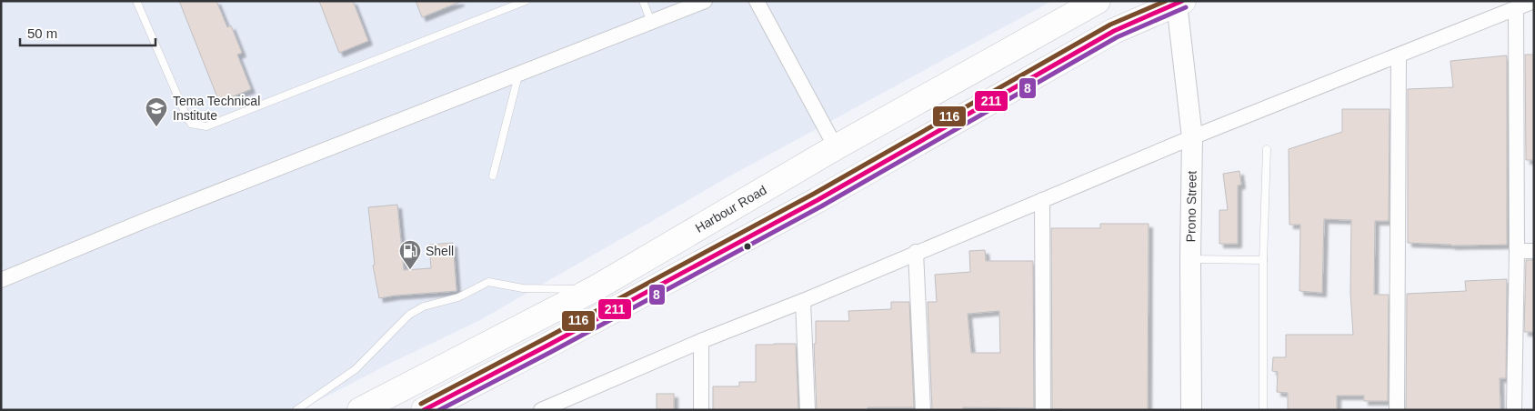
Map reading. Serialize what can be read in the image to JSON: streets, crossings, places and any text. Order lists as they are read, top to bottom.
{
  "streets": {
    "highway": ["Harbour Road"],
    "street": ["Prono Street"]
  },
  "places": {
    "school or university": ["Tema Technical Institute"],
    "fuel station": ["Shell"]
  },
  "lines": ["transit line 211", "transit line 116", "transit line 8"],
  "scale_bar": "50 m"
}
